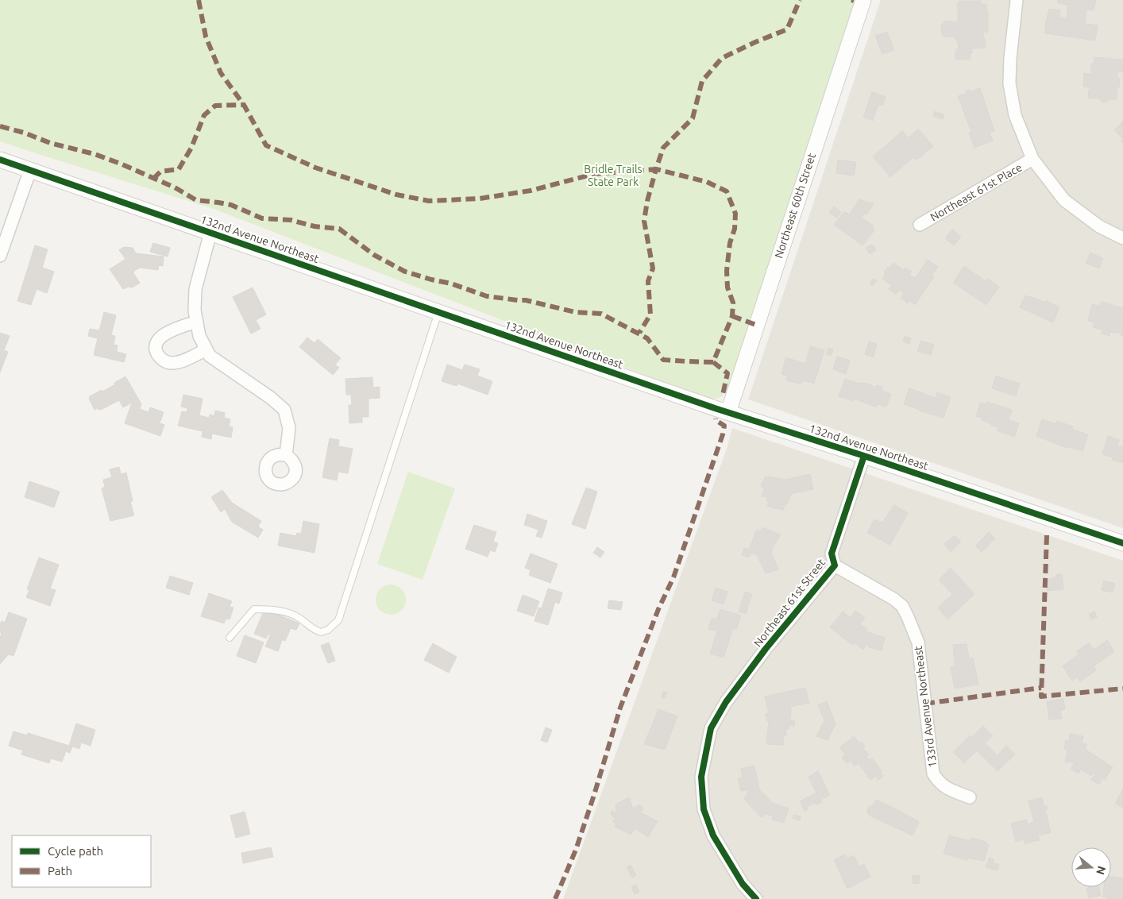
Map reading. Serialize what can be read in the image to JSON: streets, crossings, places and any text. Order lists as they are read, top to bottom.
{
  "streets": {
    "street": [
      "Northeast 61st Place",
      "Northeast 60th Street",
      "132nd Avenue Northeast",
      "Northeast 61st Street",
      "133rd Avenue Northeast"
    ]
  },
  "crossings": [
    ["Northeast 60th Street", "132nd Avenue Northeast"],
    ["132nd Avenue Northeast", "Northeast 61st Street"],
    ["Northeast 61st Street", "133rd Avenue Northeast"]
  ],
  "parks": ["Bridle Trails State Park"],
  "legend": ["Cycle path", "Path"],
  "north": "right"
}
